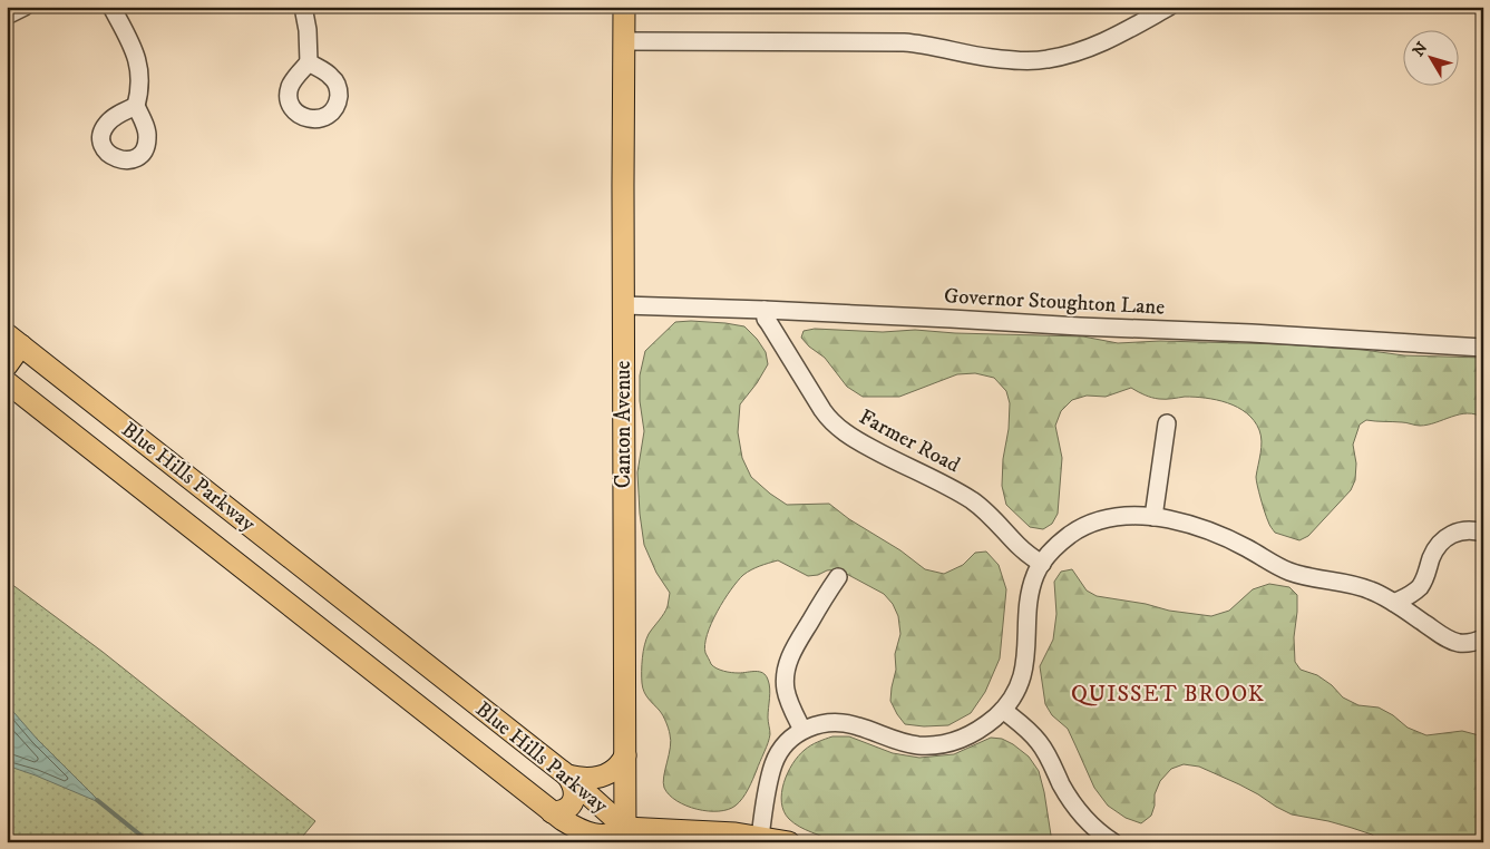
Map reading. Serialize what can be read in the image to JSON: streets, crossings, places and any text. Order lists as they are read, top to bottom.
{
  "streets": {
    "main road": ["Canton Avenue", "Blue Hills Parkway"],
    "street": ["Governor Stoughton Lane", "Farmer Road"]
  },
  "crossings": [
    ["Governor Stoughton Lane", "Canton Avenue"],
    ["Governor Stoughton Lane", "Farmer Road"],
    ["Canton Avenue", "Blue Hills Parkway"]
  ],
  "districts": ["QUISSET BROOK"],
  "north": "top left"
}
